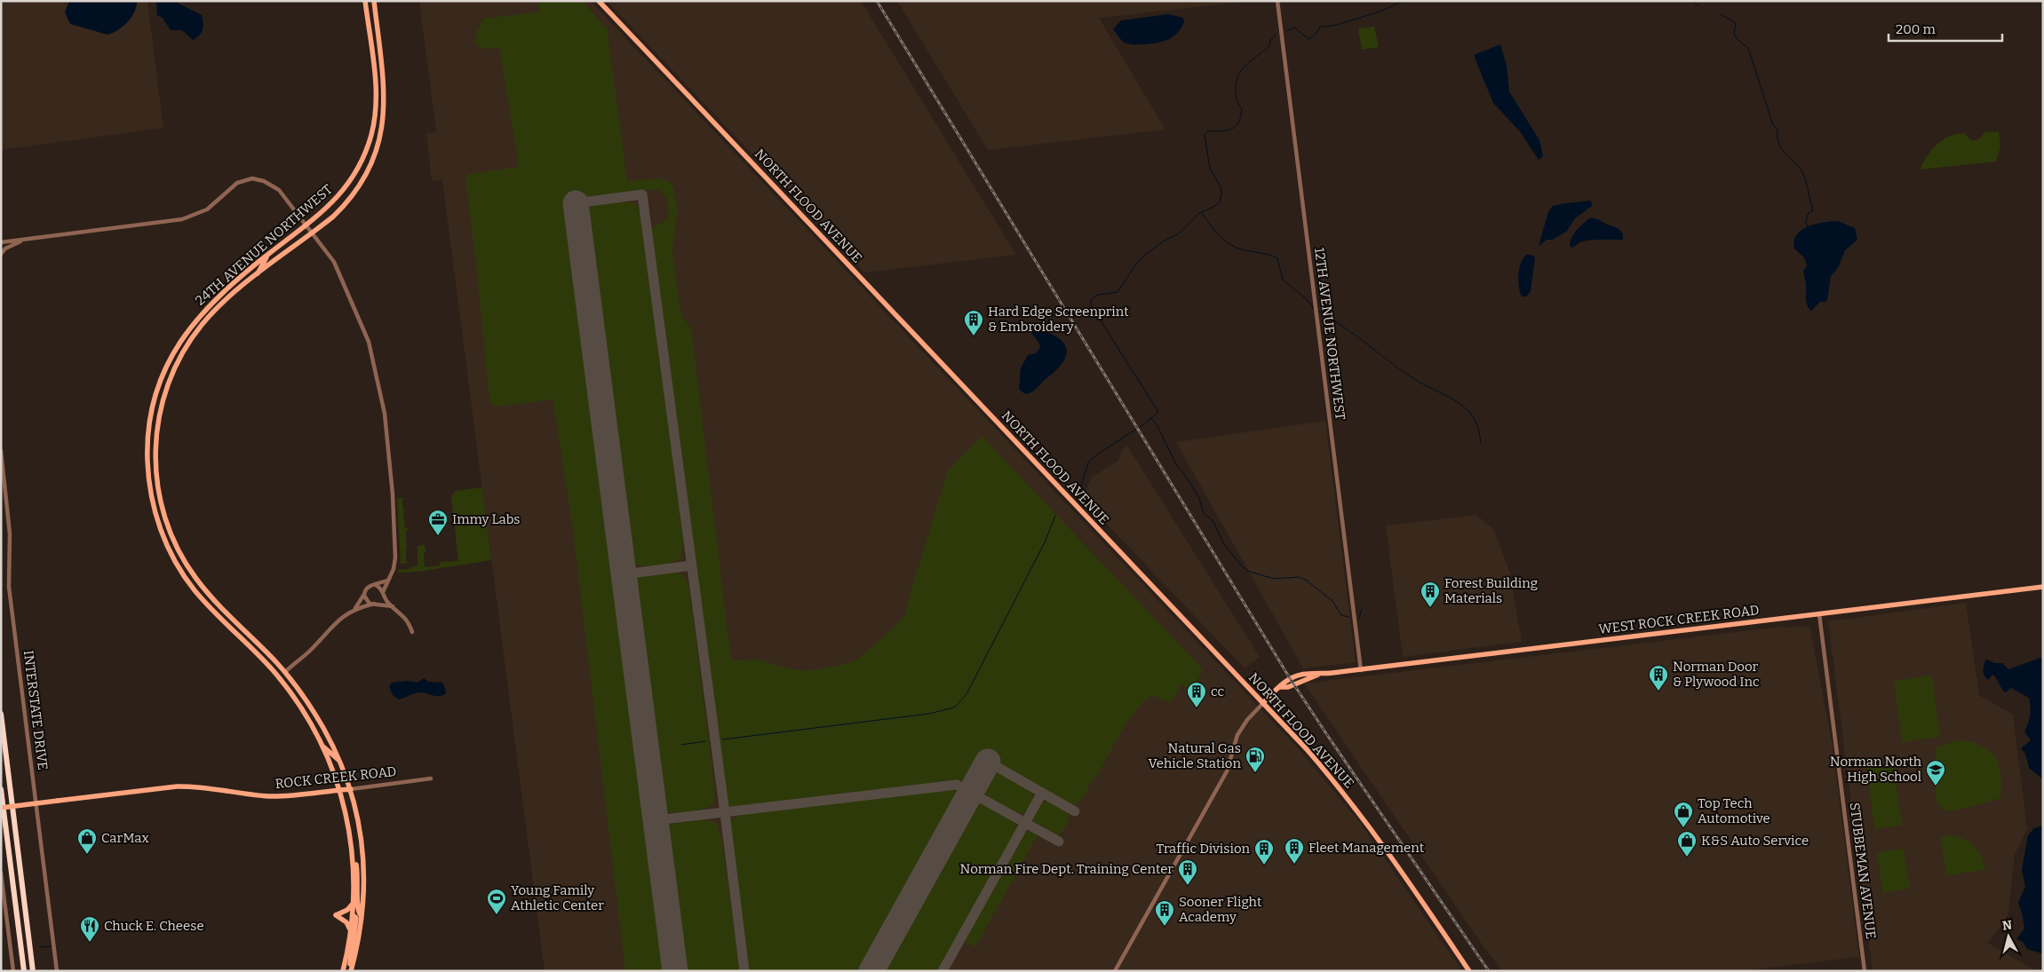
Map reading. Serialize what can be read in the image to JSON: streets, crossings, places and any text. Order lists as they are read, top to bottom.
{
  "streets": {
    "main road": [
      "NORTH FLOOD AVENUE",
      "24TH AVENUE NORTHWEST",
      "WEST ROCK CREEK ROAD",
      "ROCK CREEK ROAD"
    ],
    "street": ["12TH AVENUE NORTHWEST", "INTERSTATE DRIVE", "STUBBEMAN AVENUE"]
  },
  "crossings": [
    ["NORTH FLOOD AVENUE", "WEST ROCK CREEK ROAD"],
    ["24TH AVENUE NORTHWEST", "ROCK CREEK ROAD"],
    ["12TH AVENUE NORTHWEST", "WEST ROCK CREEK ROAD"],
    ["WEST ROCK CREEK ROAD", "STUBBEMAN AVENUE"]
  ],
  "places": {
    "building": [
      "Hard Edge Screenprint & Embroidery",
      "Forest Building Materials",
      "Norman Door & Plywood Inc",
      "cc",
      "Fleet Management",
      "Traffic Division",
      "Norman Fire Dept. Training Center",
      "Sooner Flight Academy"
    ],
    "office": ["Immy Labs"],
    "fuel station": ["Natural Gas Vehicle Station"],
    "school or university": ["Norman North High School"],
    "shop": ["Top Tech Automotive", "CarMax", "K&S Auto Service"],
    "sports": ["Young Family Athletic Center"],
    "restaurant": ["Chuck E. Cheese"]
  },
  "scale_bar": "200 m",
  "north": "top"
}
